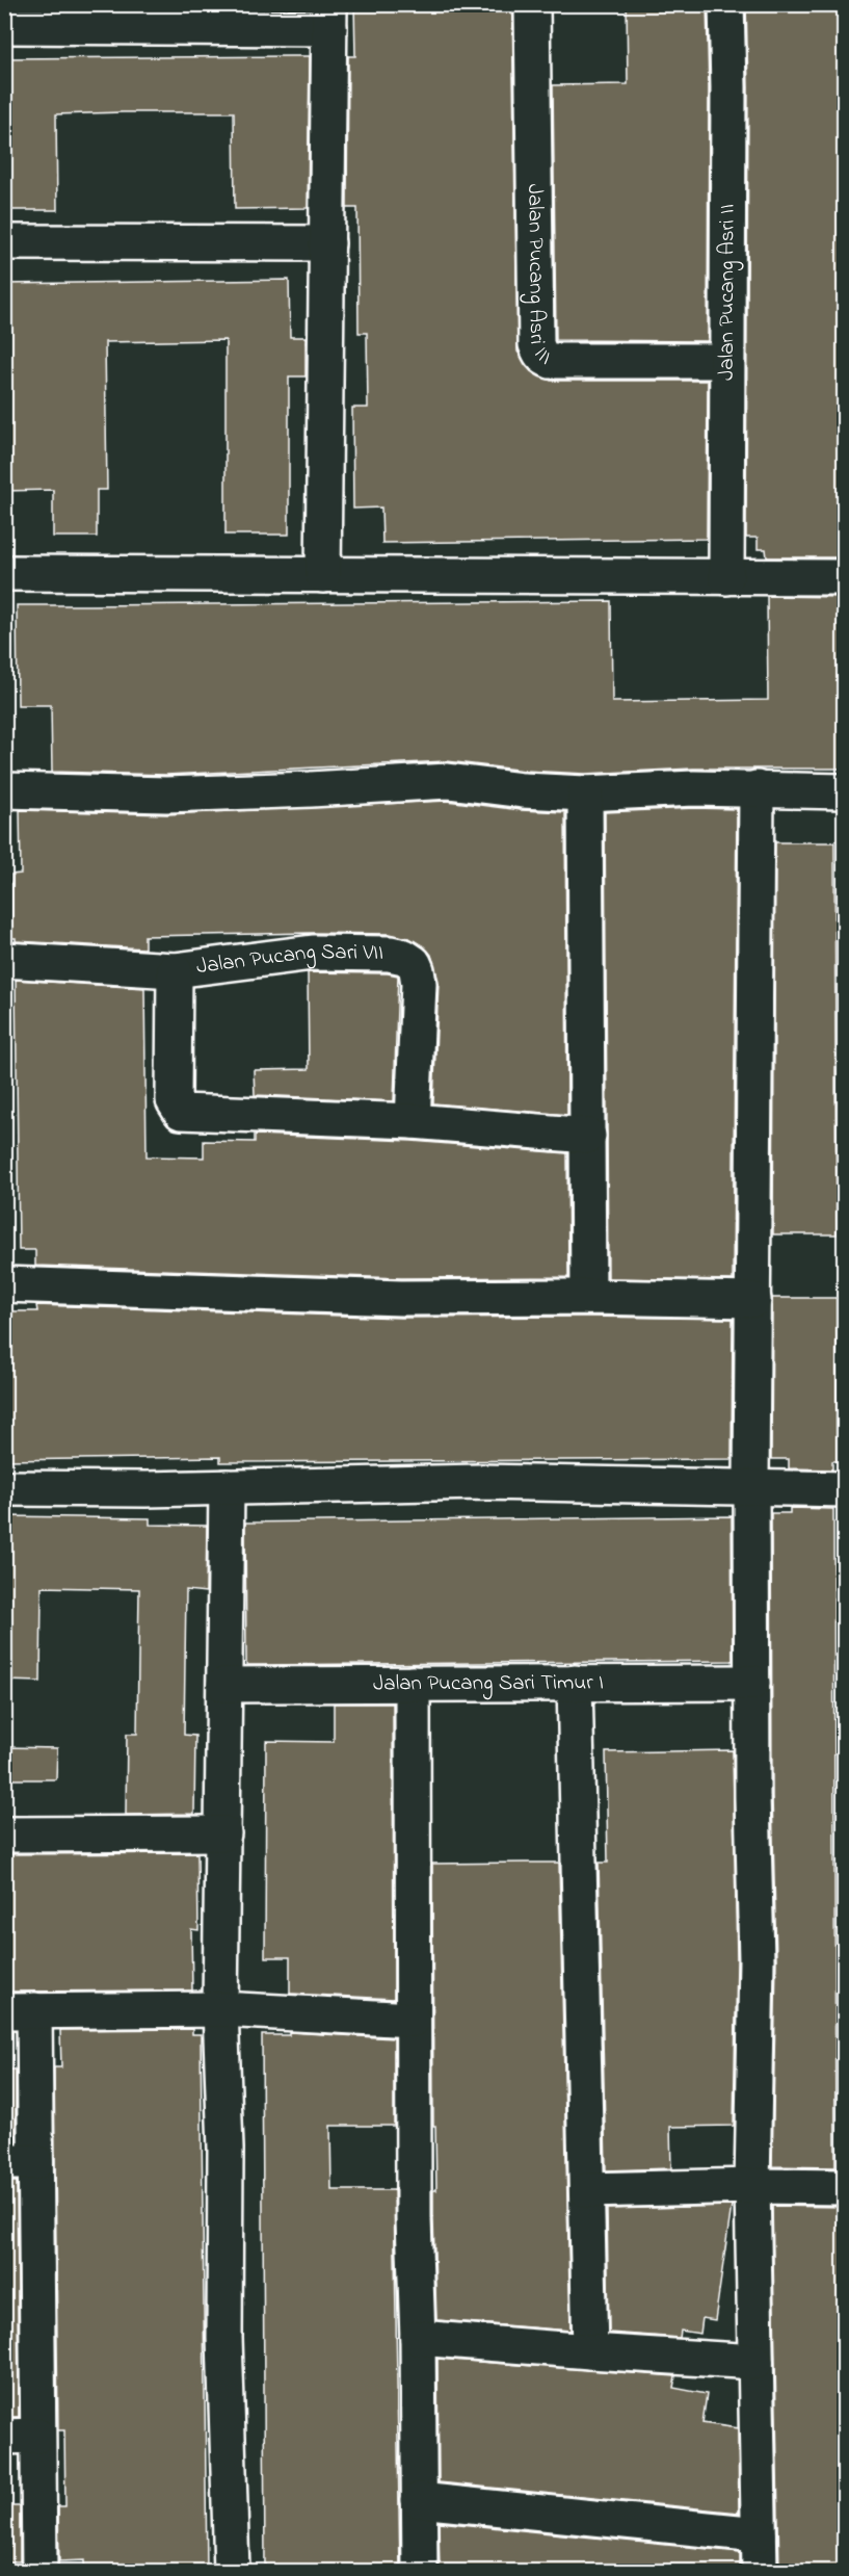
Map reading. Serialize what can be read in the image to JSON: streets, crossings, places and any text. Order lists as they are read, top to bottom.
{
  "streets": {
    "street": [
      "Jalan Pucang Asri III",
      "Jalan Pucang Asri II",
      "Jalan Pucang Sari VII",
      "Jalan Pucang Sari Timur I"
    ]
  },
  "crossings": [
    ["Jalan Pucang Asri III", "Jalan Pucang Asri II"]
  ]
}
